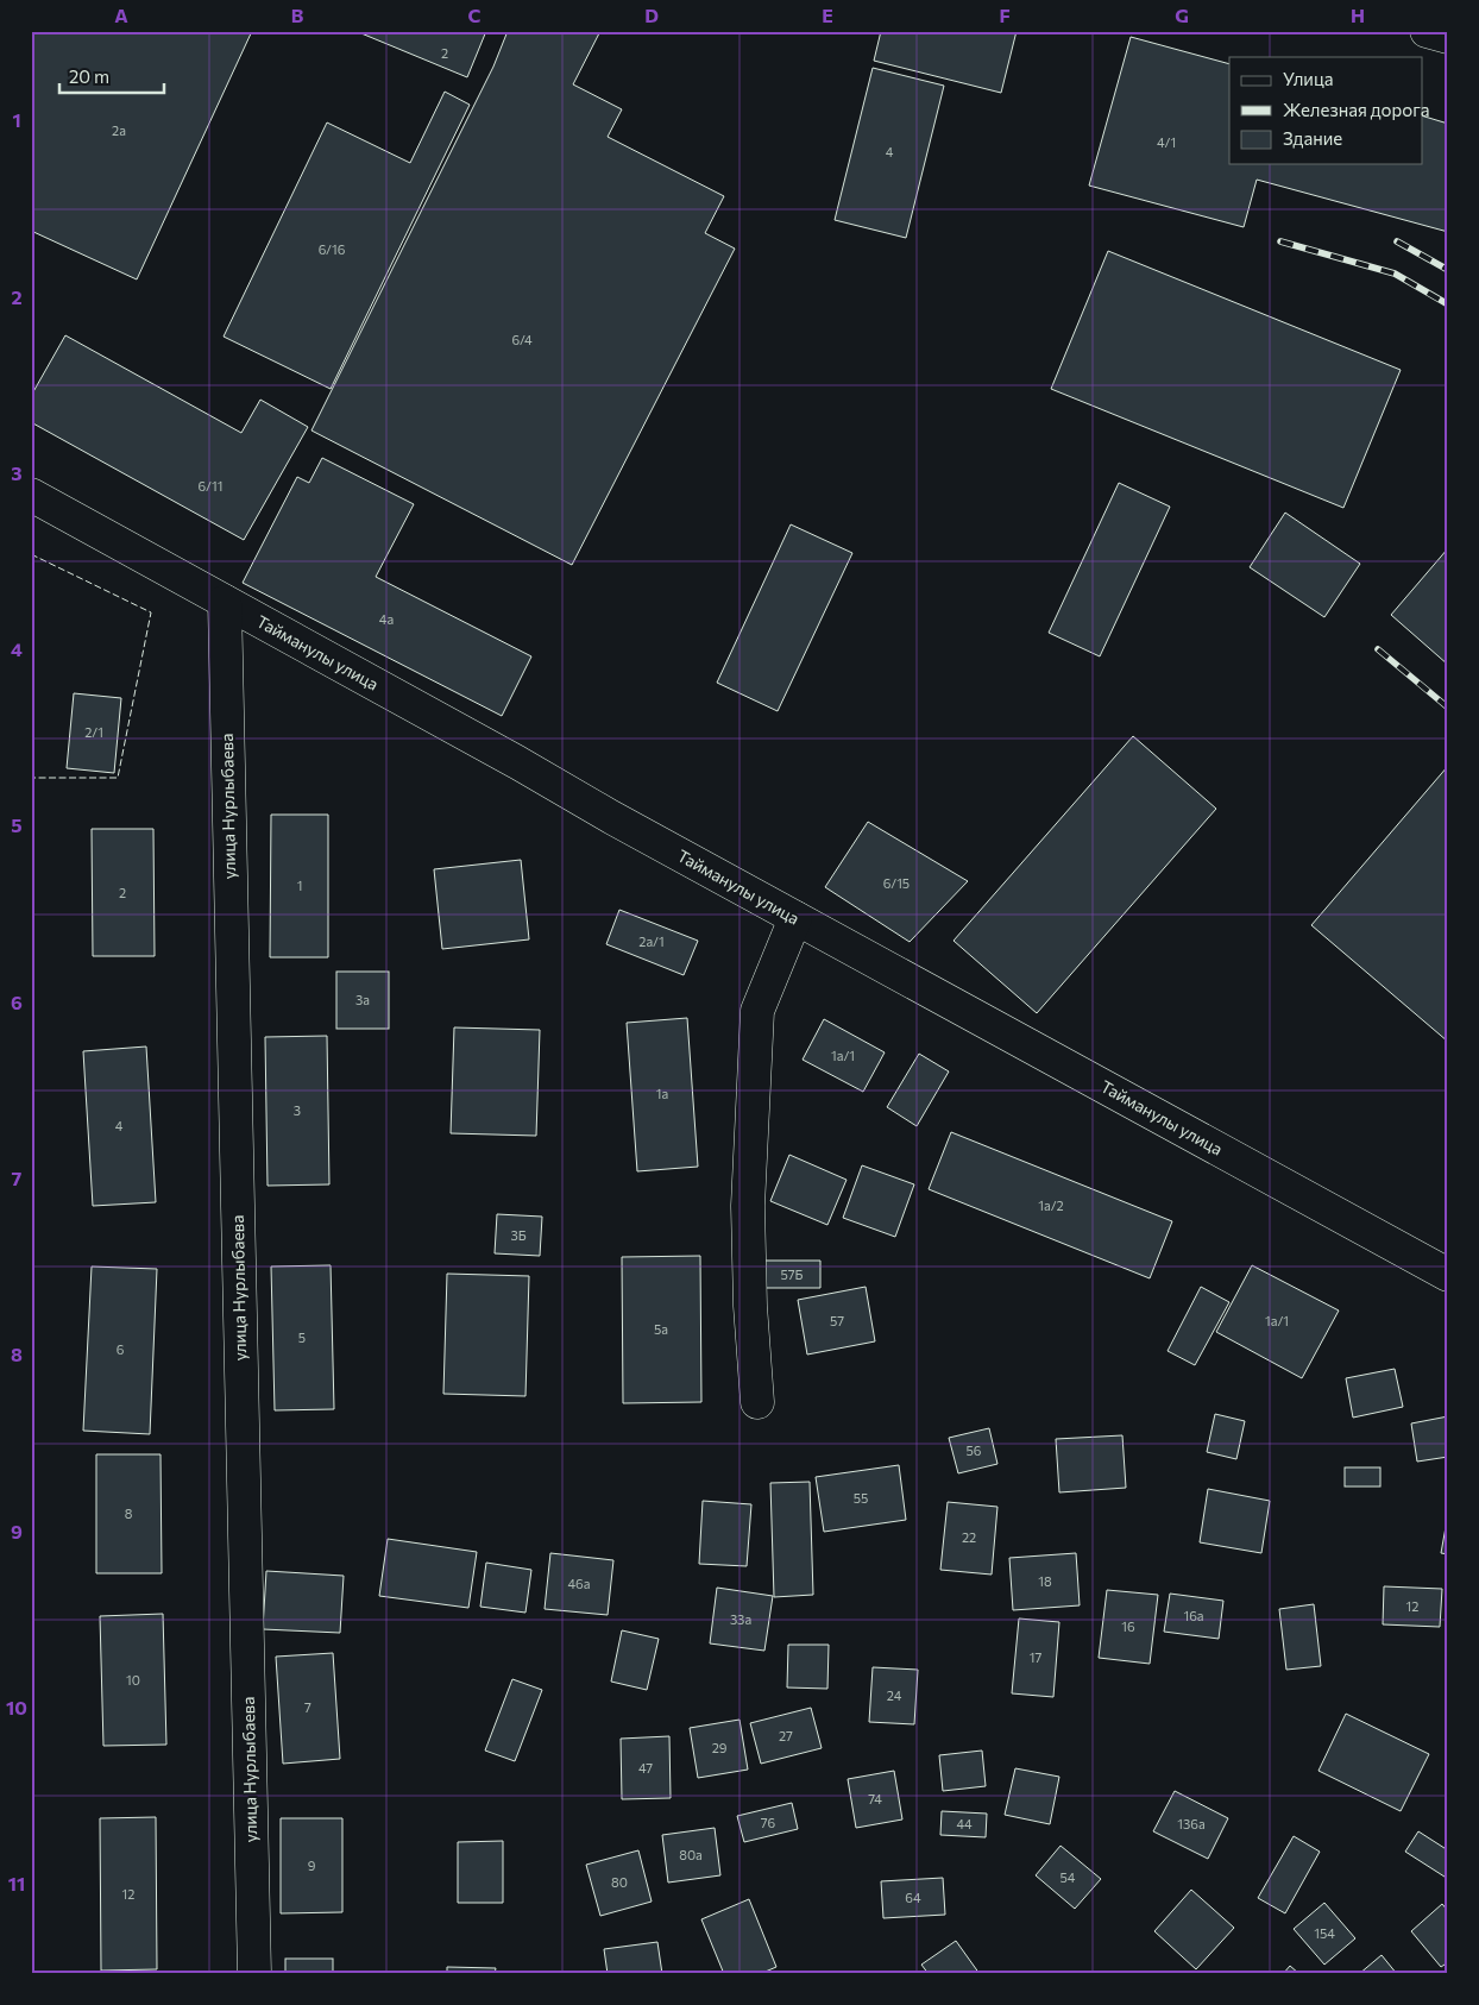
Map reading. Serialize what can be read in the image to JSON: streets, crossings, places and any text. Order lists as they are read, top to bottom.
{
  "streets": {
    "street": ["Тайманулы улица", "улица Нурлыбаева"]
  },
  "crossings": [
    ["Тайманулы улица", "улица Нурлыбаева"]
  ],
  "house_numbers": [
    "2",
    "2а",
    "4/1",
    "4",
    "6/16",
    "6/4",
    "6/11",
    "4а",
    "2/1",
    "6/15",
    "1",
    "2",
    "2а/1",
    "3а",
    "1а/1",
    "1а",
    "3",
    "4",
    "1а/2",
    "3Б",
    "57Б",
    "57",
    "1а/1",
    "5а",
    "5",
    "6",
    "56",
    "55",
    "8",
    "22",
    "18",
    "46а",
    "12",
    "16а",
    "33а",
    "16",
    "17",
    "10",
    "24",
    "7",
    "27",
    "29",
    "47",
    "74",
    "76",
    "44",
    "136а",
    "80а",
    "9",
    "54",
    "80",
    "12",
    "64",
    "154"
  ],
  "legend": ["Улица", "Железная дорога", "Здание"],
  "scale_bar": "20 m",
  "grid": {
    "columns": [
      "A",
      "B",
      "C",
      "D",
      "E",
      "F",
      "G",
      "H"
    ],
    "rows": [
      "1",
      "2",
      "3",
      "4",
      "5",
      "6",
      "7",
      "8",
      "9",
      "10",
      "11"
    ]
  }
}
